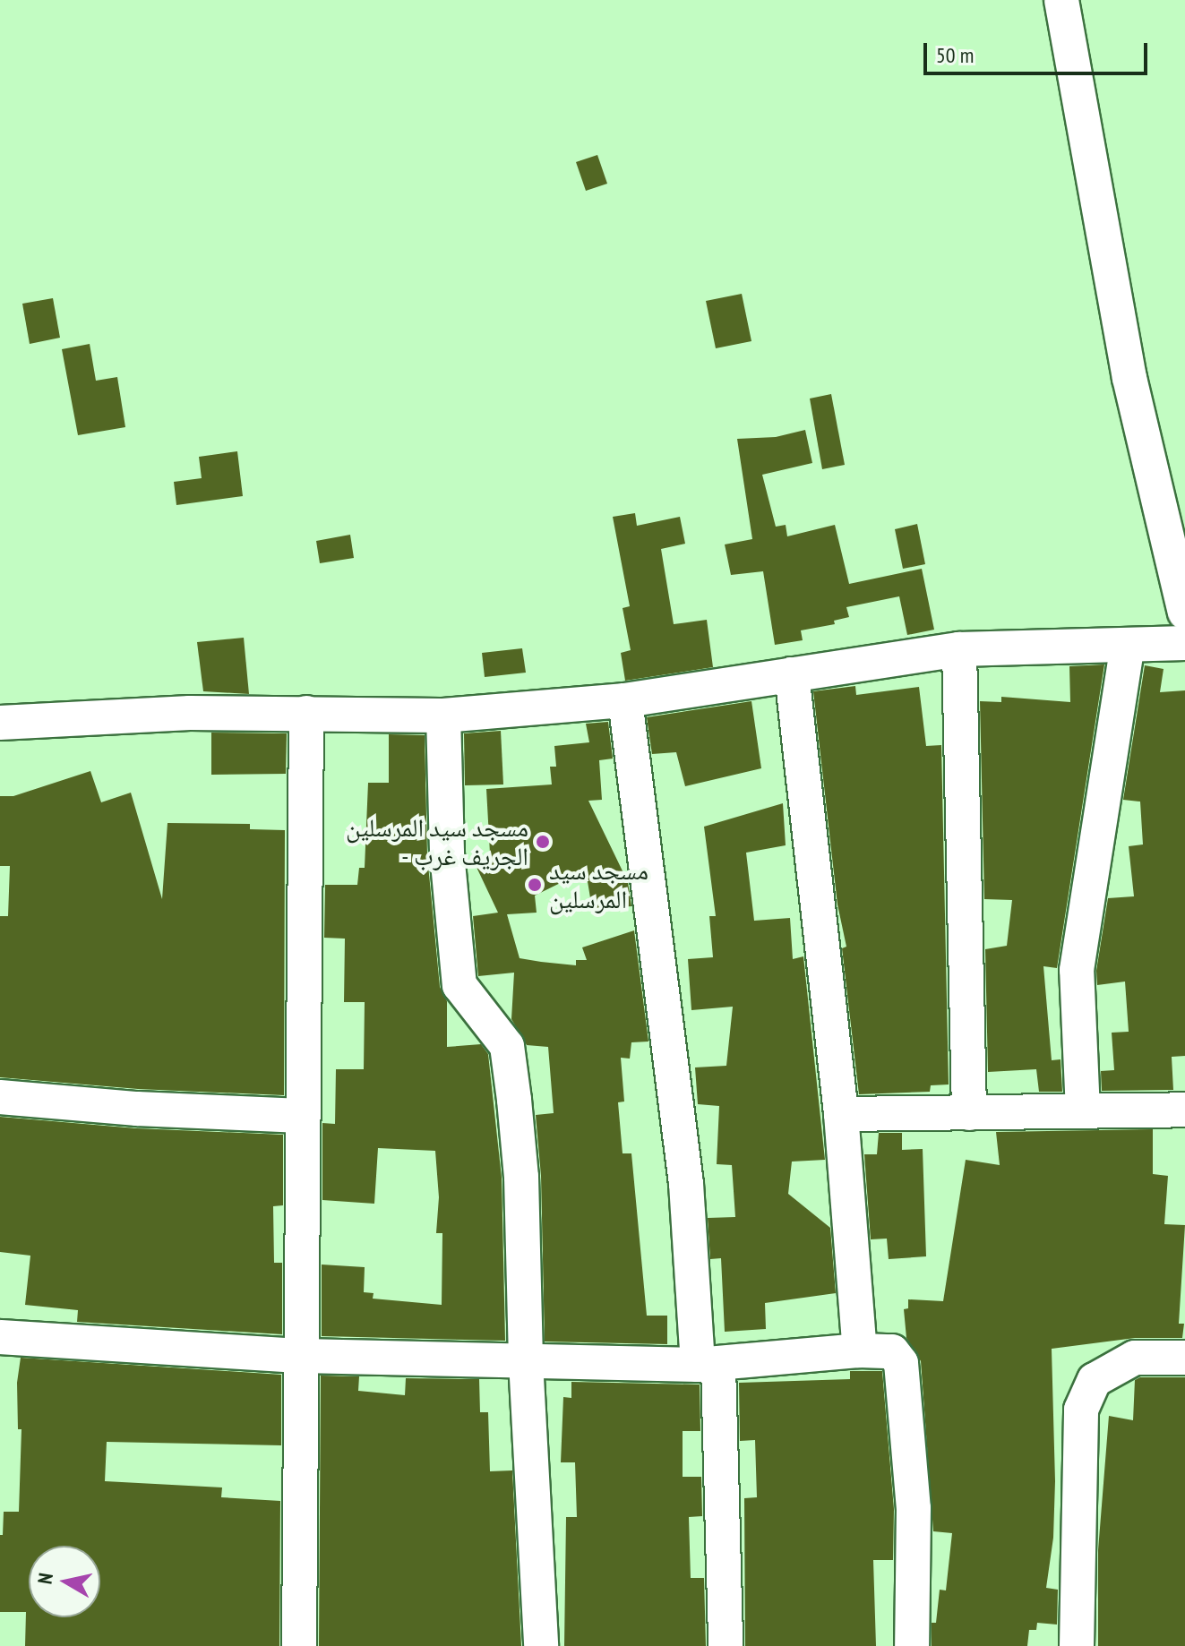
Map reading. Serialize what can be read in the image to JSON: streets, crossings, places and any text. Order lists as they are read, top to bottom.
{
  "places": ["مسجد سيد المرسلين - الجريف غرب", "مسجد سيد المرسلين"],
  "scale_bar": "50 m",
  "north": "left"
}
